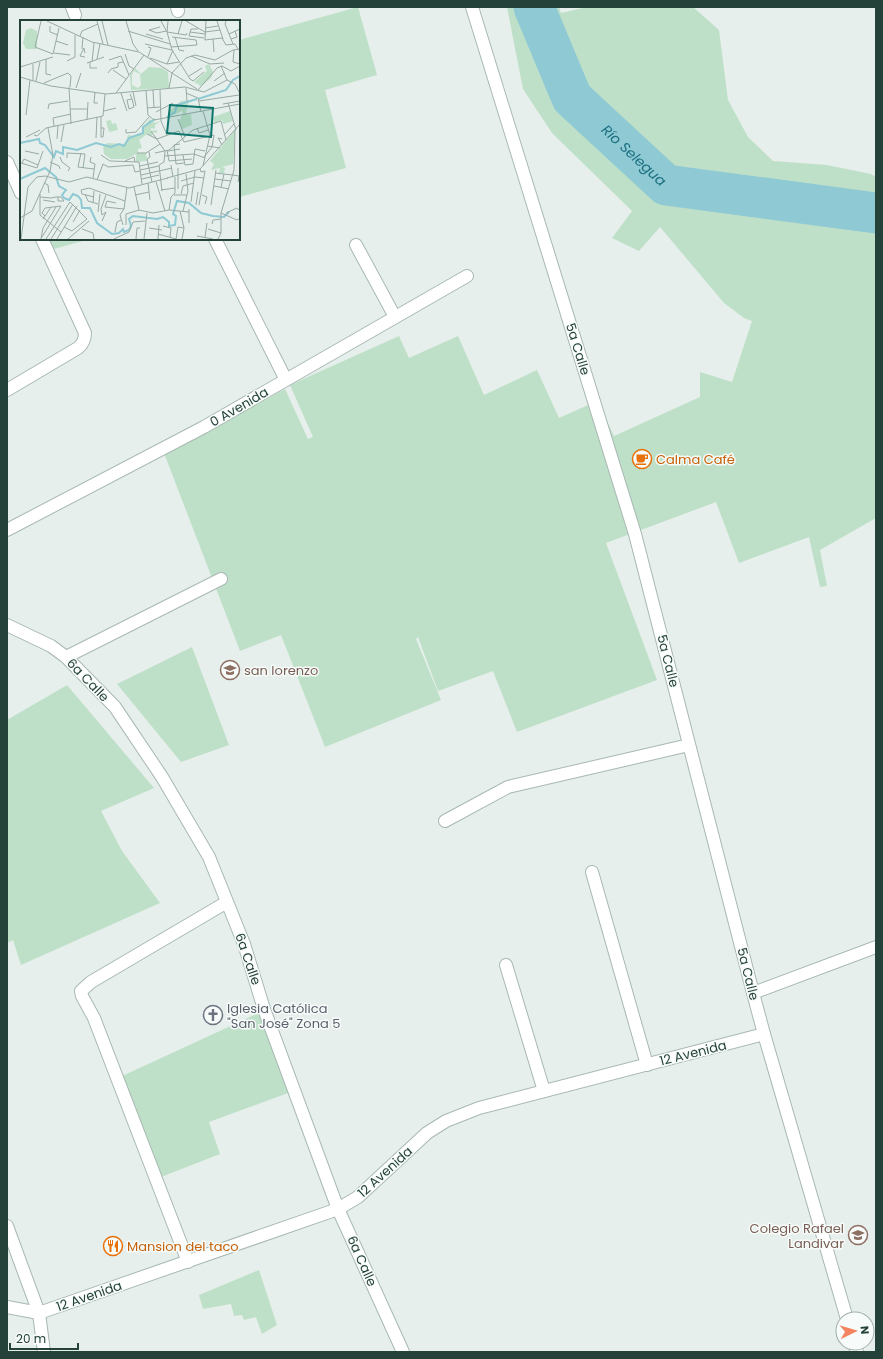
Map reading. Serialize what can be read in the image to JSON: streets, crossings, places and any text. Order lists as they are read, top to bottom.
{
  "streets": {
    "street": [
      "5a Calle",
      "0 Avenida",
      "6a Calle",
      "12 Avenida"
    ]
  },
  "crossings": [
    ["5a Calle", "12 Avenida"],
    ["6a Calle", "12 Avenida"]
  ],
  "water": ["Río Selegua"],
  "places": {
    "cafe": ["Calma Café"],
    "school or university": ["san lorenzo", "Colegio Rafael Landivar"],
    "church": ["Iglesia Católica \"San José\" Zona 5"],
    "restaurant": ["Mansion del taco"]
  },
  "scale_bar": "20 m",
  "north": "right"
}
